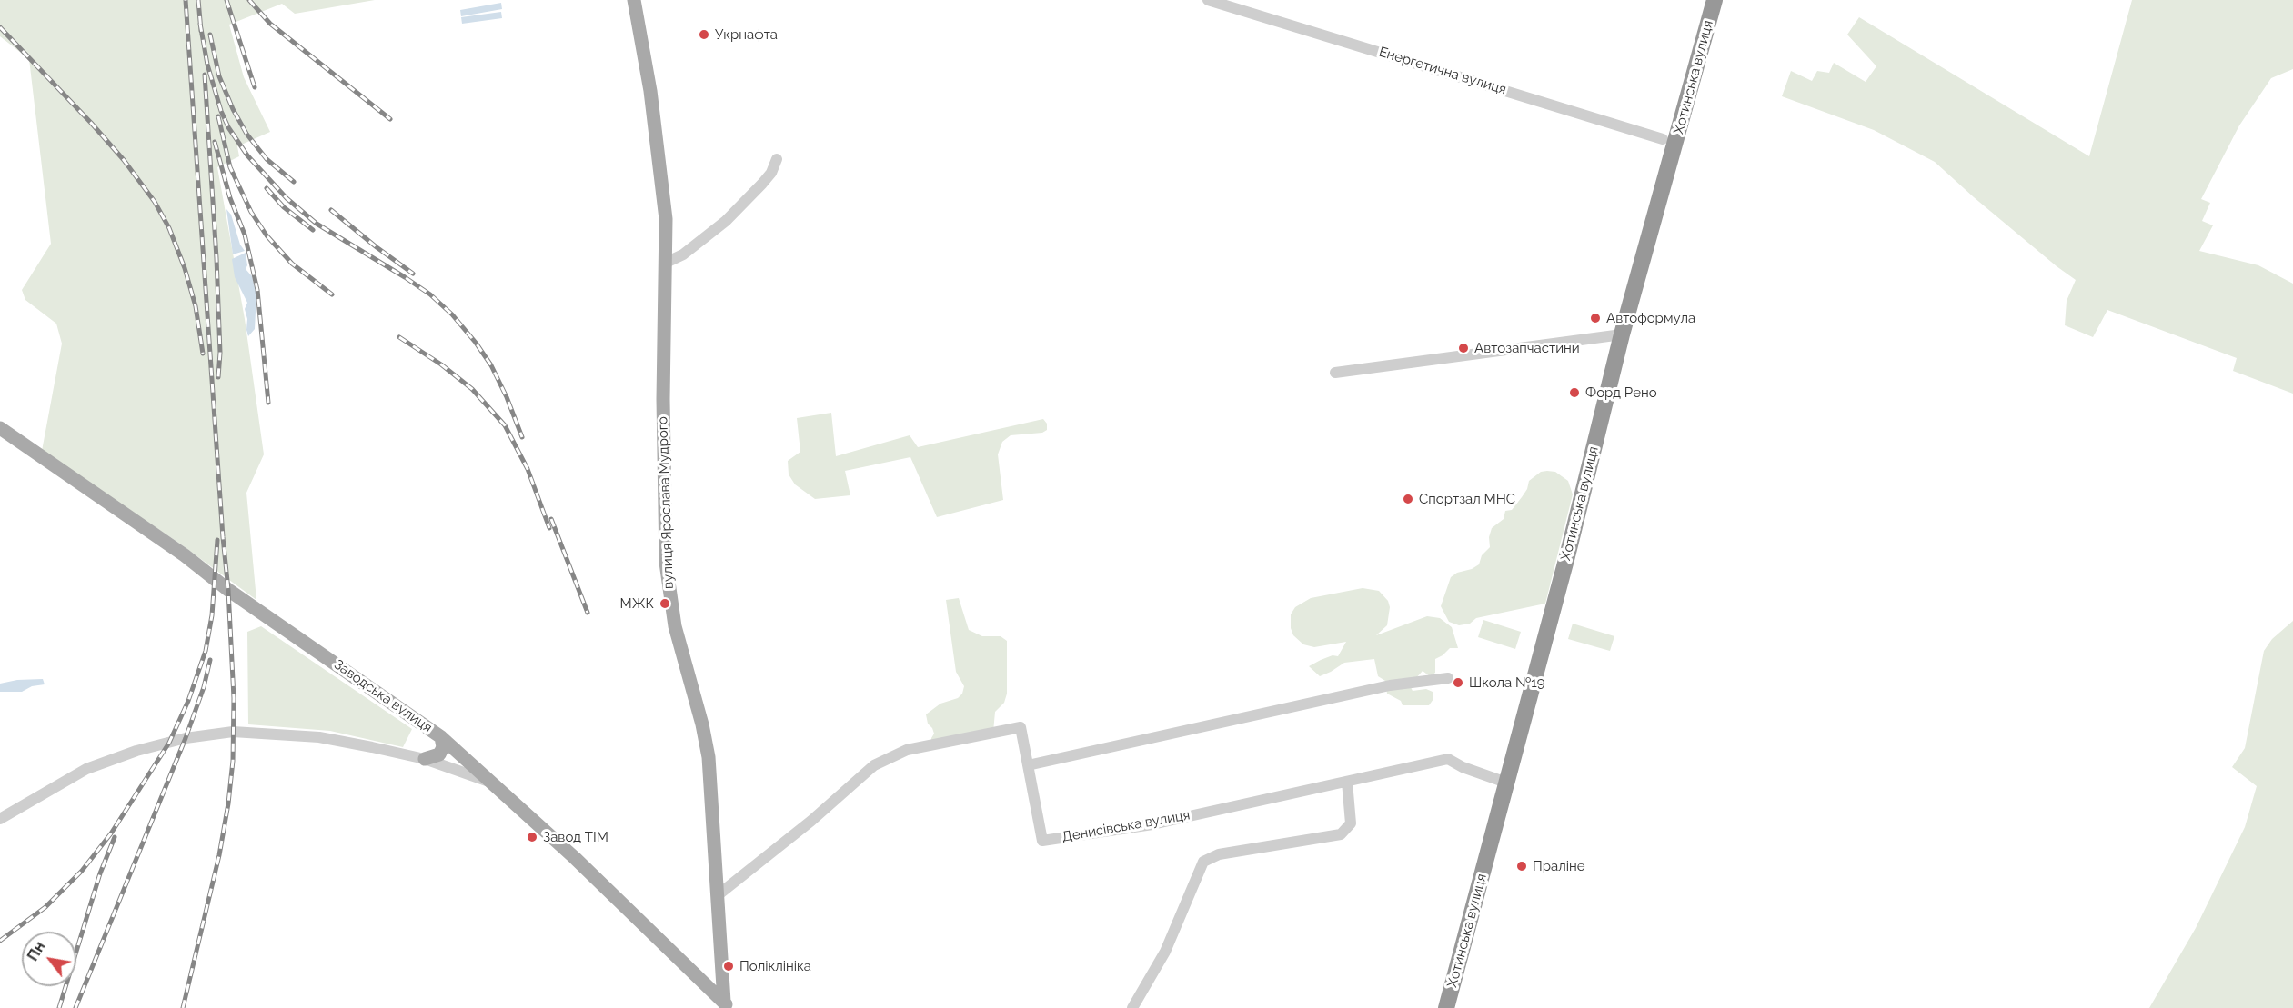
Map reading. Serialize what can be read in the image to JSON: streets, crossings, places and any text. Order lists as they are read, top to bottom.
{
  "streets": {
    "highway": ["Хотинська вулиця"],
    "main road": ["вулиця Ярослава Мудрого", "Заводська вулиця"],
    "street": ["Енергетична вулиця", "Денисівська вулиця"]
  },
  "crossings": [
    ["Енергетична вулиця", "Хотинська вулиця"],
    ["Хотинська вулиця", "Денисівська вулиця"],
    ["вулиця Ярослава Мудрого", "Заводська вулиця"],
    ["вулиця Ярослава Мудрого", "Денисівська вулиця"]
  ],
  "places": [
    "Укрнафта",
    "Автоформула",
    "Автозапчастини",
    "Форд Рено",
    "Спортзал МНС",
    "МЖК",
    "Школа №19",
    "Завод ТІМ",
    "Праліне",
    "Поліклініка"
  ],
  "north": "top left"
}
